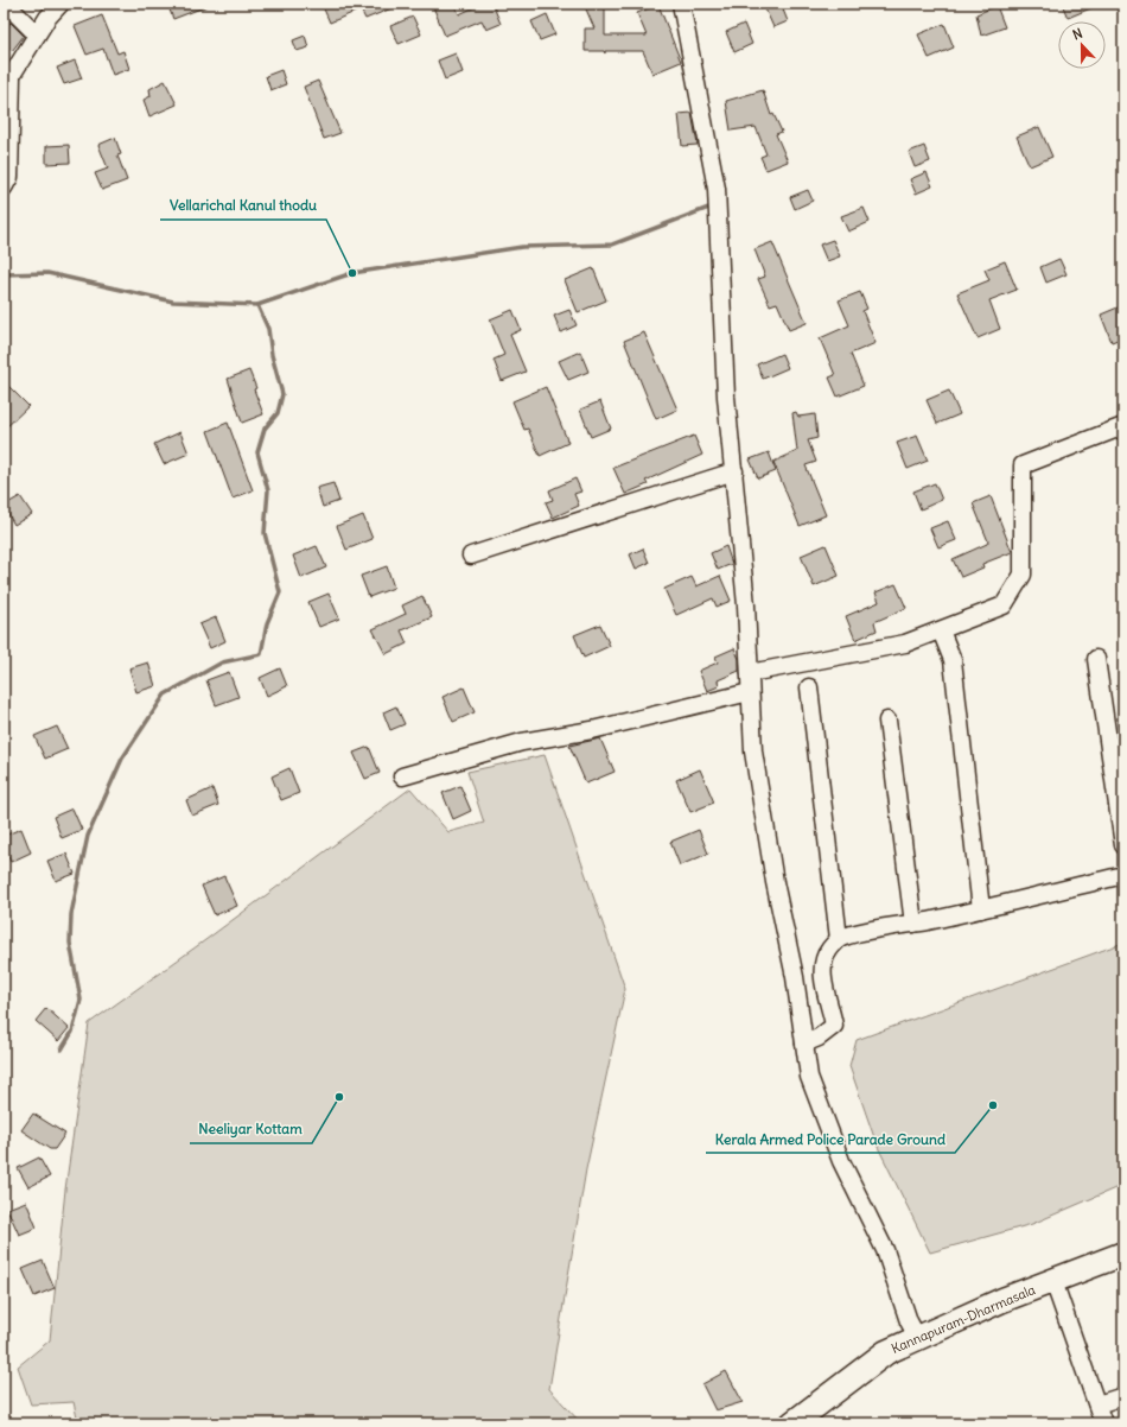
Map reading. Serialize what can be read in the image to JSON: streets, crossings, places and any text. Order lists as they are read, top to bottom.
{
  "streets": {
    "main road": ["Kannapuram-Dharmasala"]
  },
  "places": ["Vellarichal Kanul thodu", "Neeliyar Kottam", "Kerala Armed Police Parade Ground"],
  "north": "top"
}
